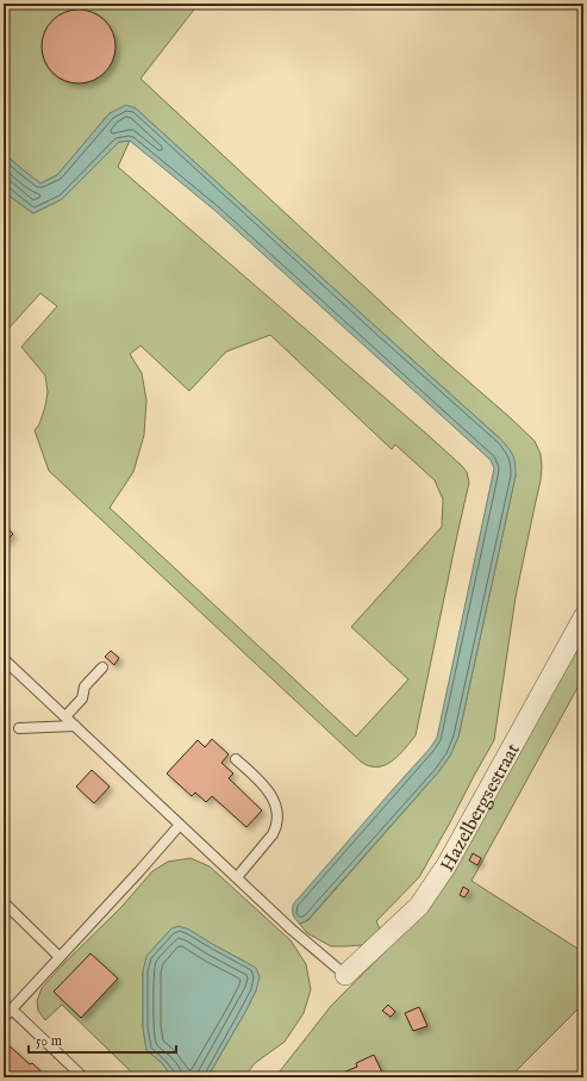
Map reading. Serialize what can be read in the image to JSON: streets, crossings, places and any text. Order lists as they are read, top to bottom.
{
  "streets": {
    "street": ["Hazelbergsestraat"]
  },
  "scale_bar": "50 m"
}
